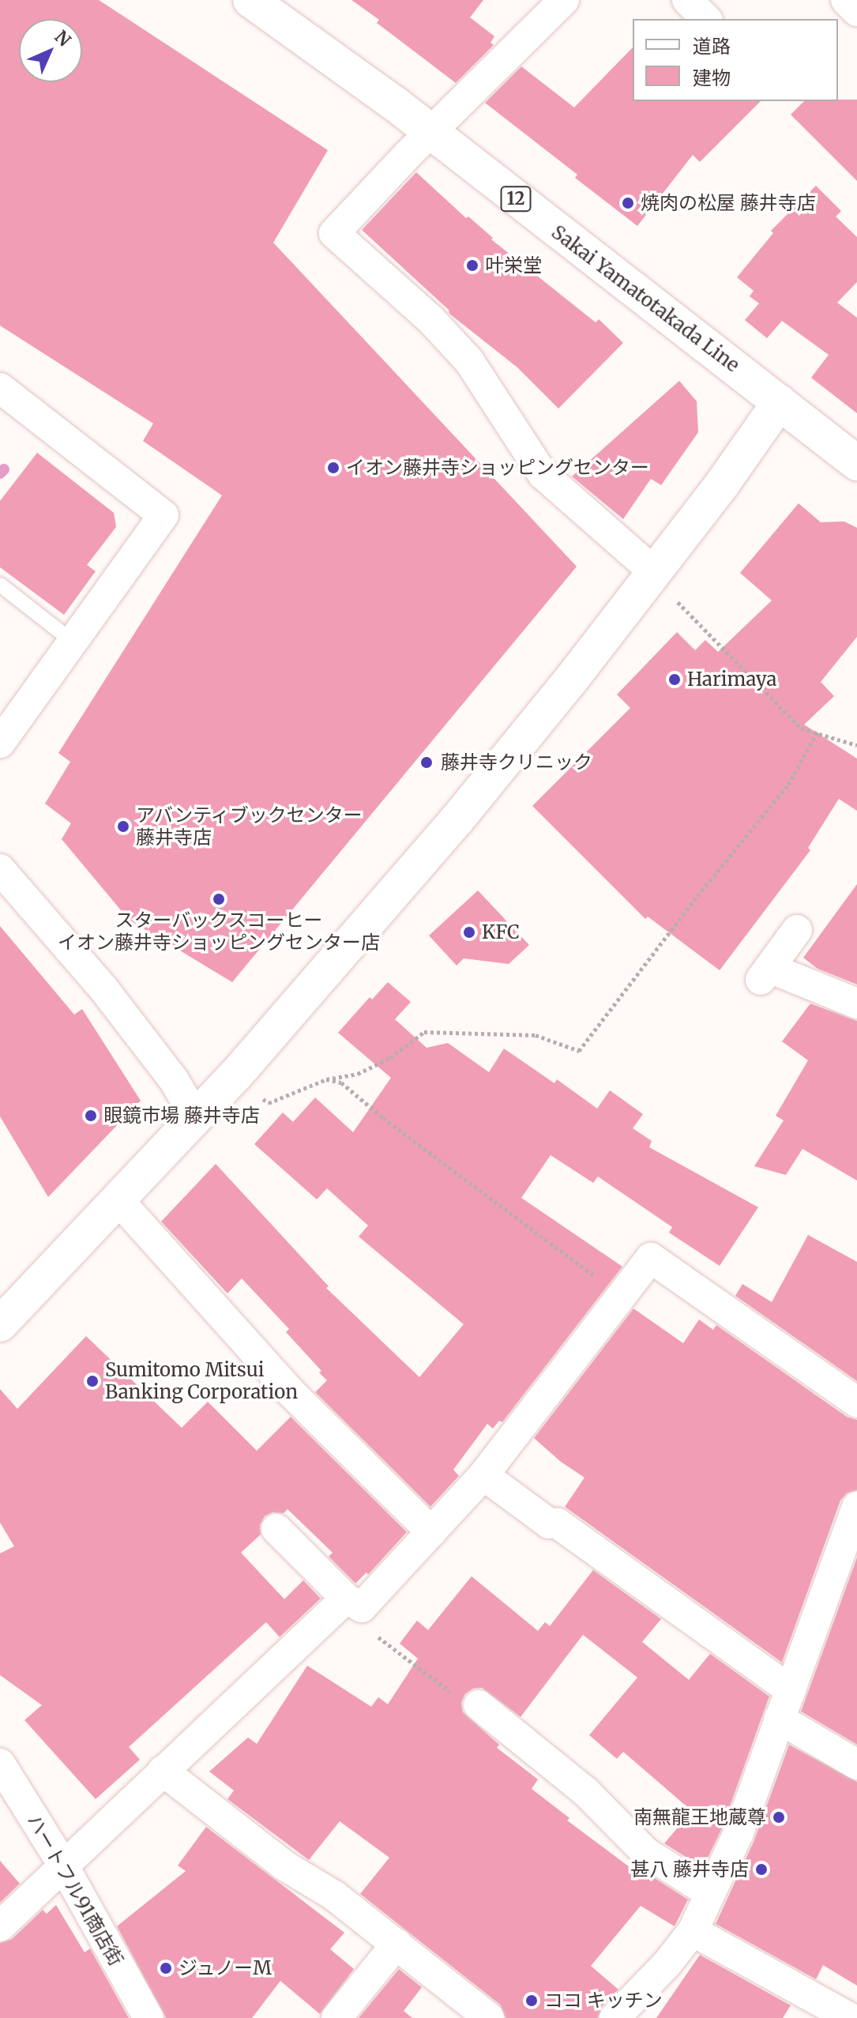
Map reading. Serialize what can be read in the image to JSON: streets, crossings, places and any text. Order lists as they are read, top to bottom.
{
  "streets": {
    "street": ["12", "Sakai Yamatotakada Line", "ハートフル91商店街"]
  },
  "places": [
    "焼肉の松屋 藤井寺店",
    "叶栄堂",
    "イオン藤井寺ショッピングセンター",
    "Harimaya",
    "藤井寺クリニック",
    "アバンティブックセンター 藤井寺店",
    "スターバックスコーヒー イオン藤井寺ショッピングセンター店",
    "KFC",
    "眼鏡市場 藤井寺店",
    "Sumitomo Mitsui Banking Corporation",
    "南無龍王地蔵尊",
    "甚八 藤井寺店",
    "ジュノーM",
    "ココ キッチン"
  ],
  "legend": ["道路", "建物"],
  "north": "top right"
}
